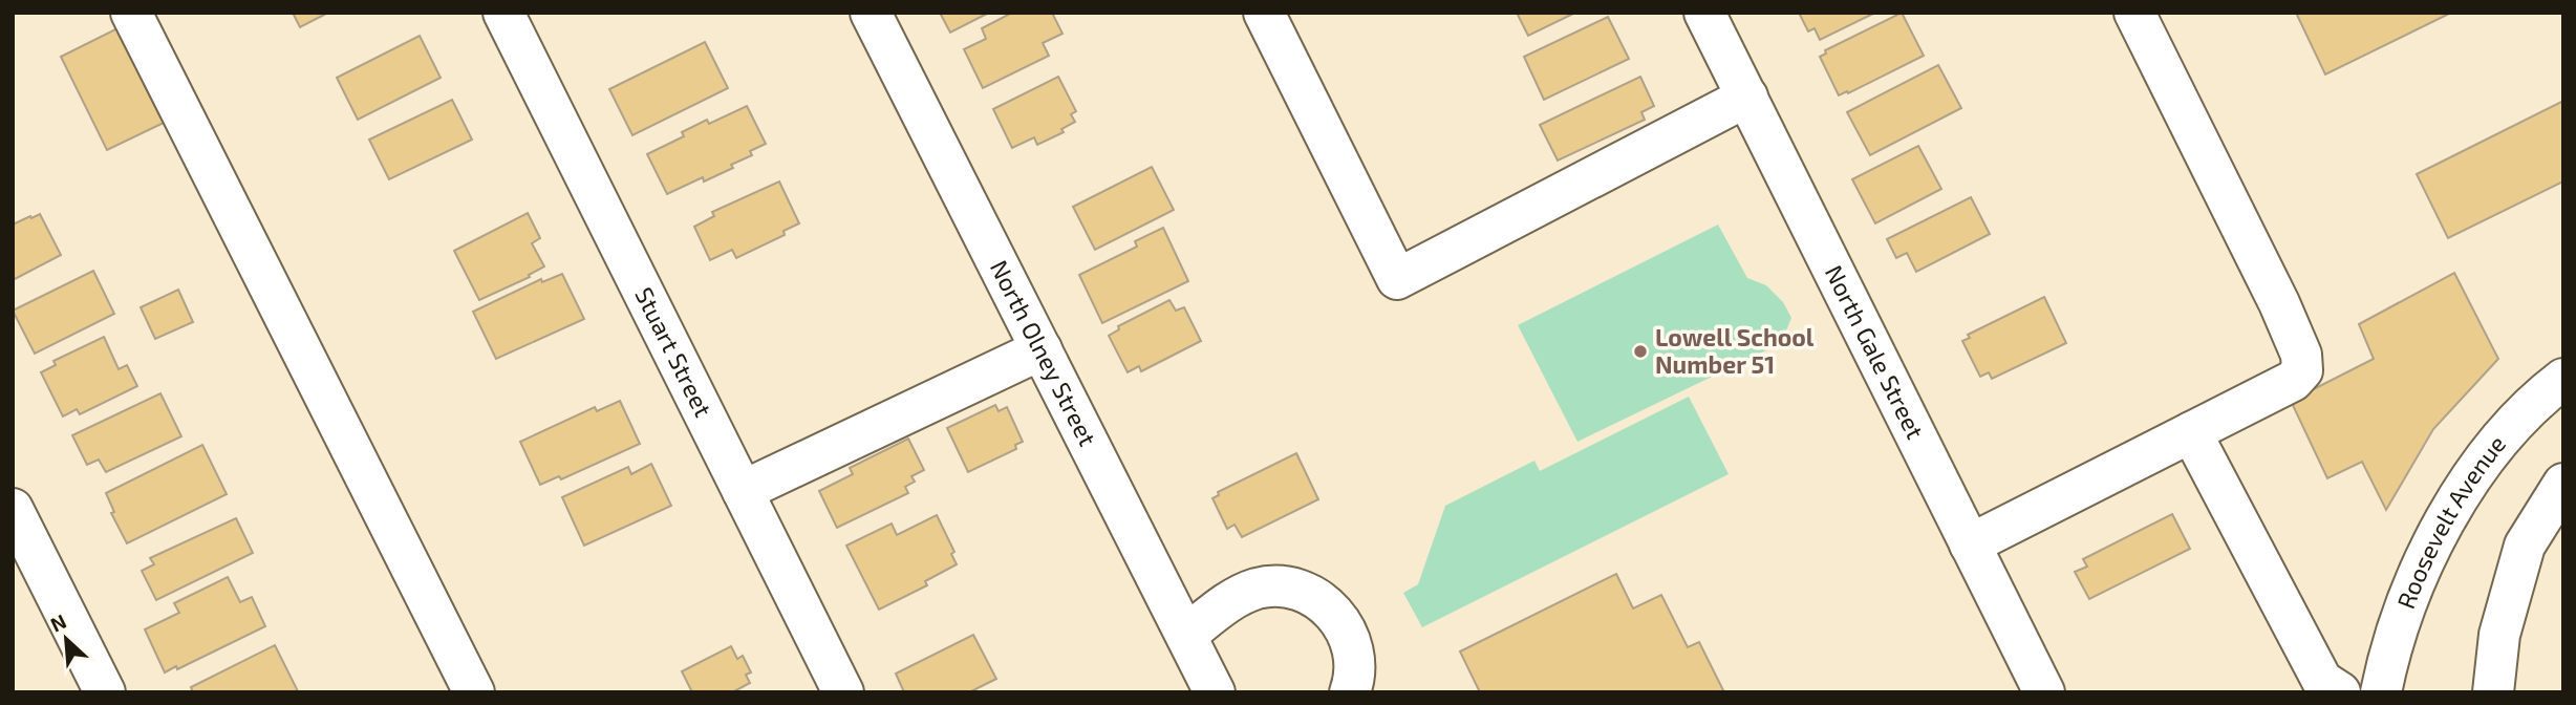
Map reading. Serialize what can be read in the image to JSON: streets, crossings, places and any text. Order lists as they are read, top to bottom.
{
  "streets": {
    "street": [
      "Stuart Street",
      "North Olney Street",
      "North Gale Street",
      "Roosevelt Avenue"
    ]
  },
  "places": ["Lowell School Number 51"],
  "north": "top left"
}
